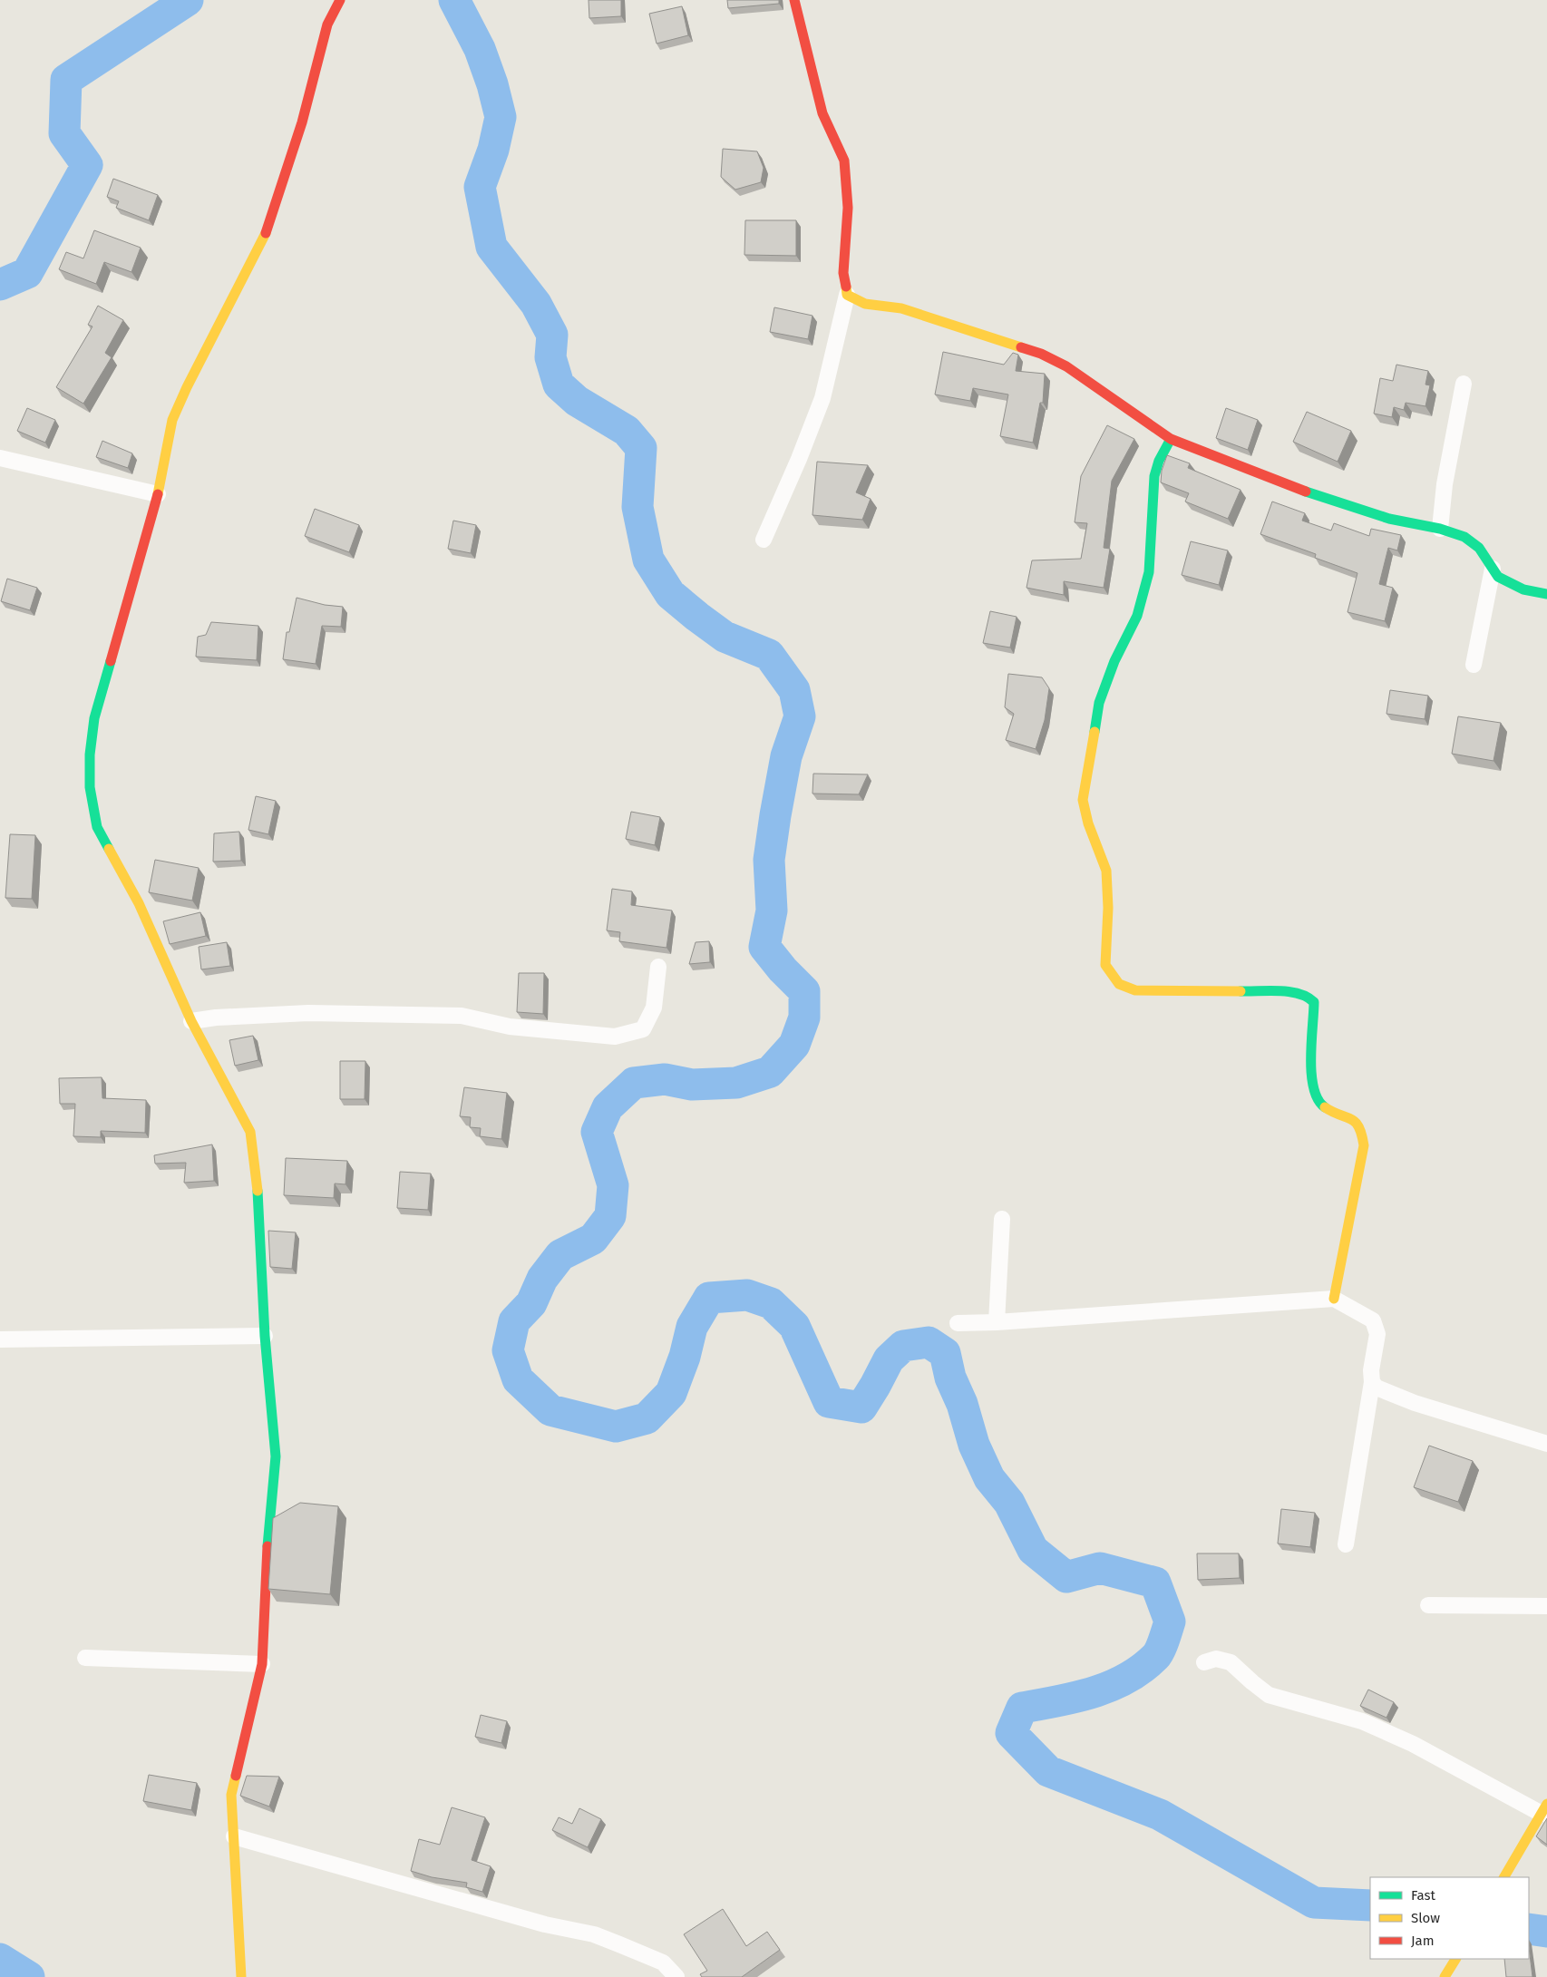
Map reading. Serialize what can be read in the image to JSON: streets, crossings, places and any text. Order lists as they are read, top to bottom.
{
  "legend": ["Fast", "Slow", "Jam"]
}
